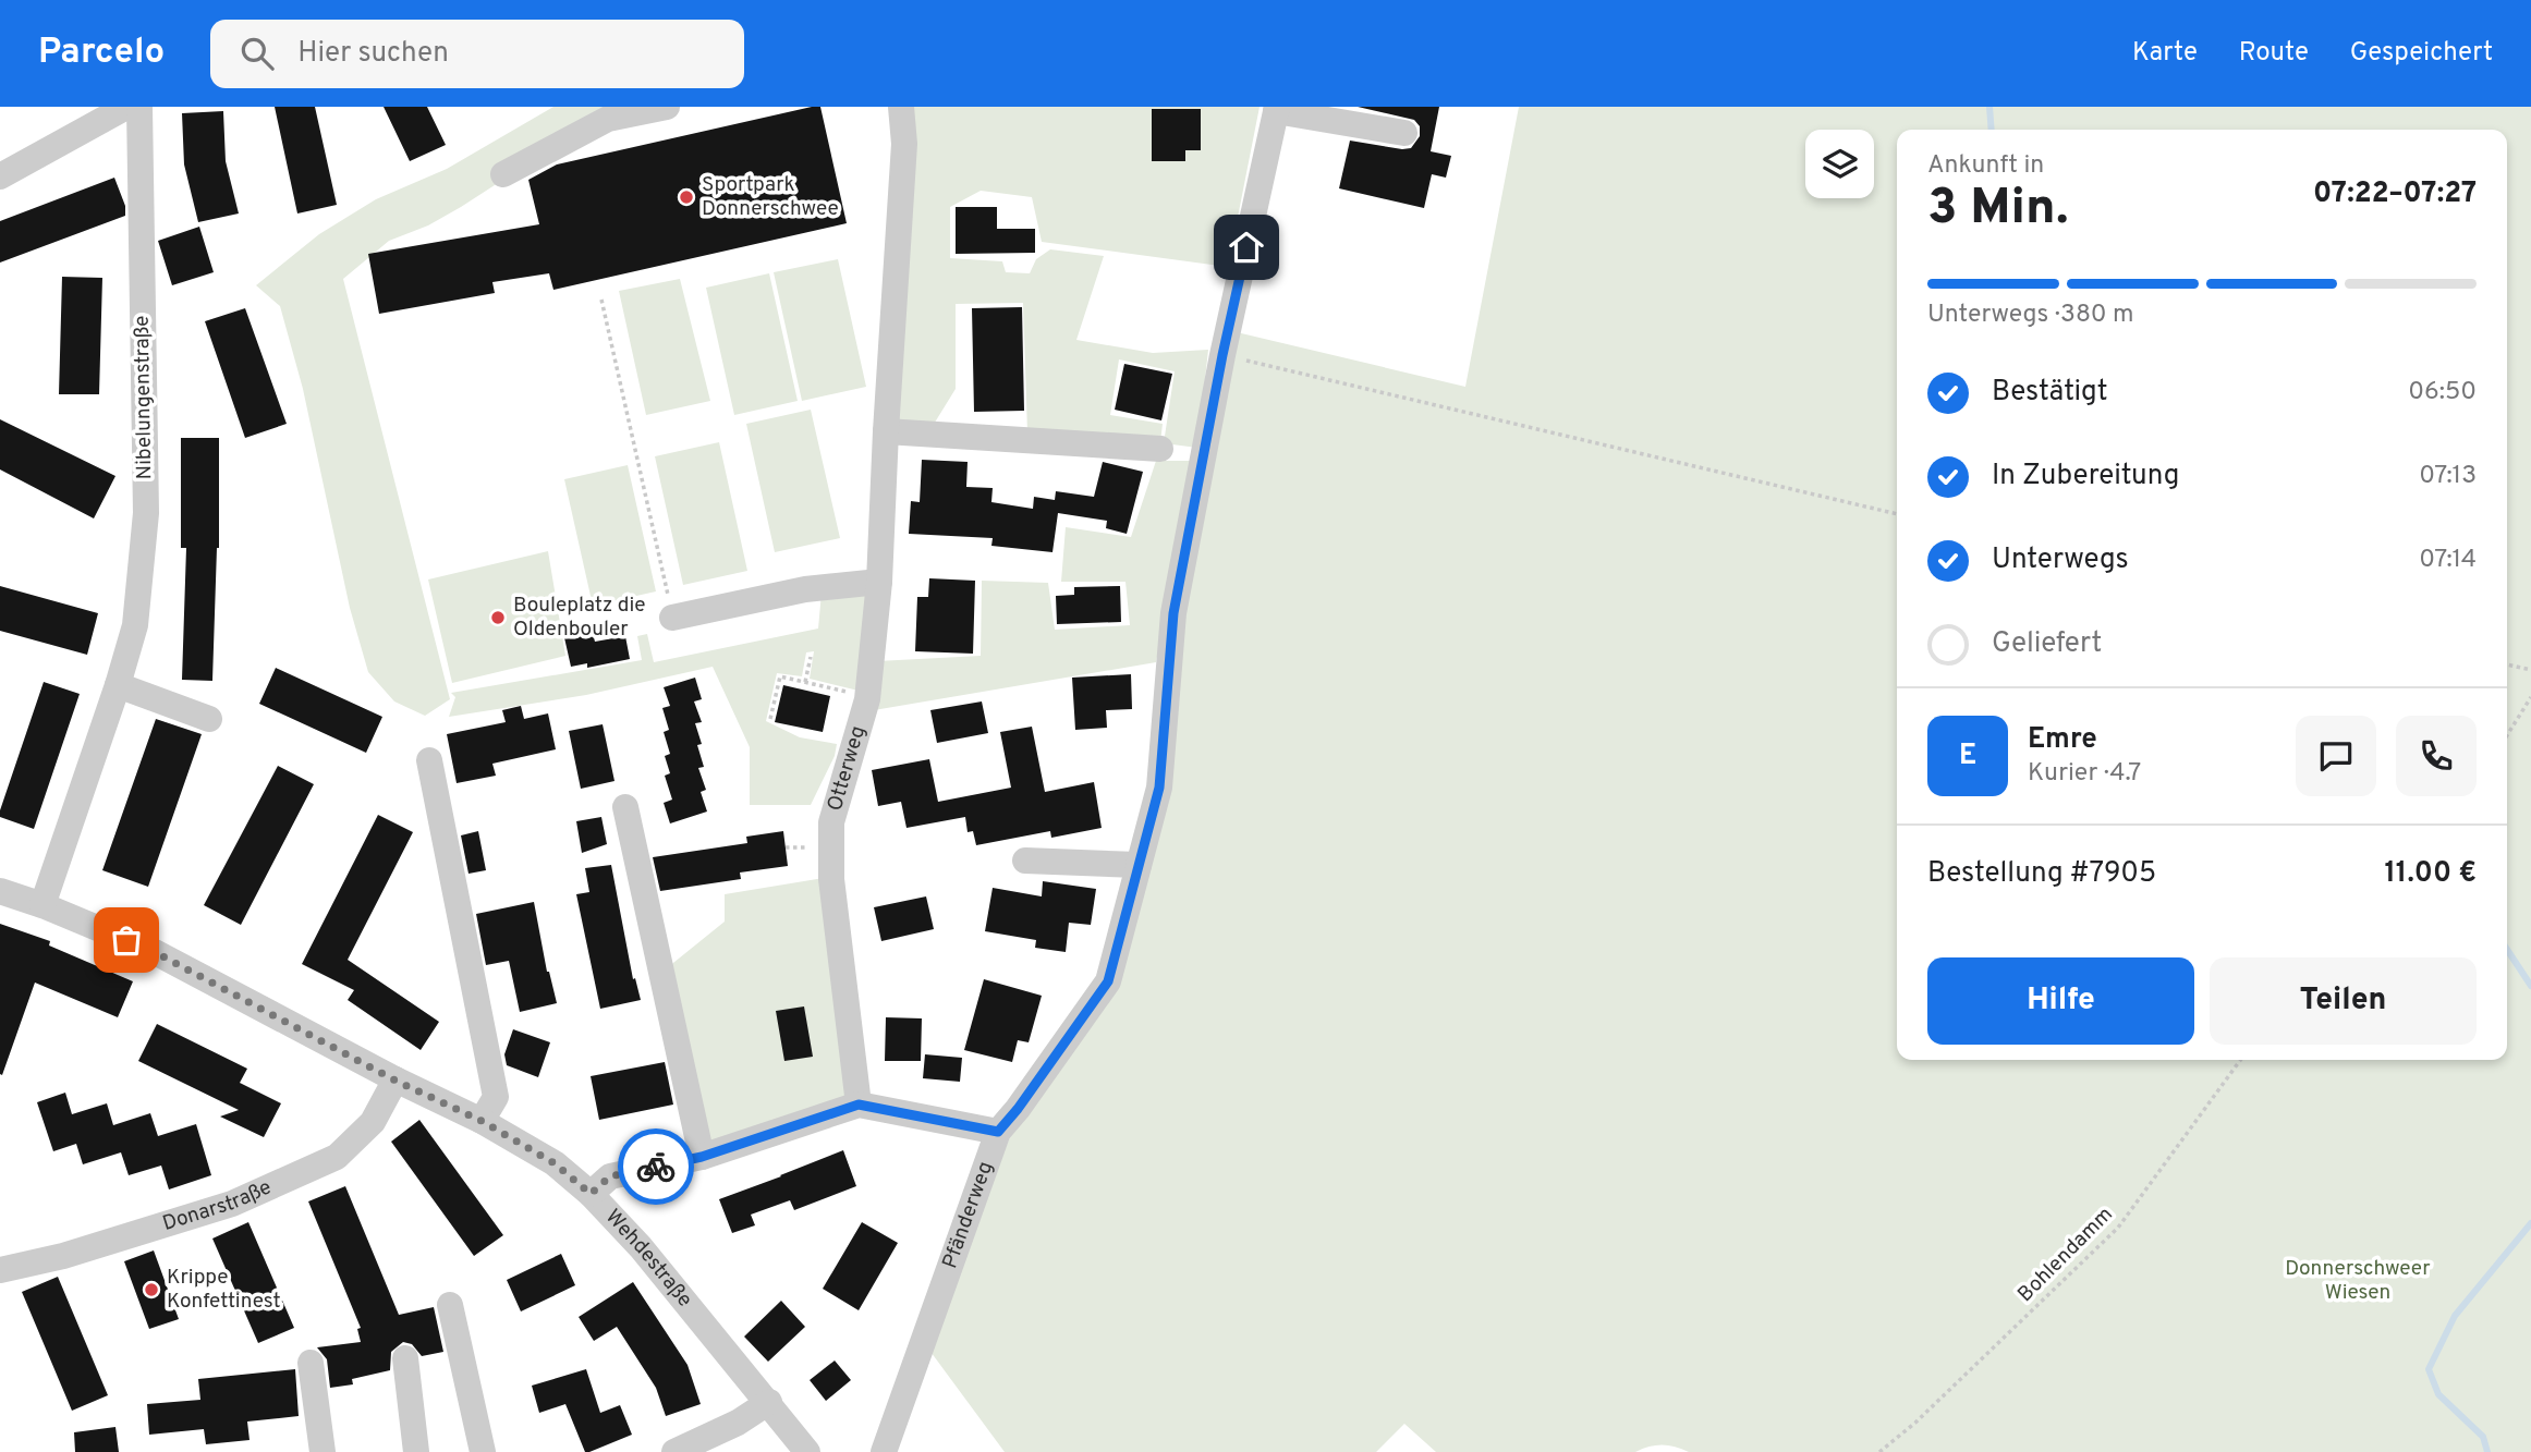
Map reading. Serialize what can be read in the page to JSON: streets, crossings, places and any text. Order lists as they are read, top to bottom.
{
  "streets": {
    "street": [
      "Nibelungenstraße",
      "Otterweg",
      "Donarstraße",
      "Pfänderweg",
      "Wehdestraße"
    ],
    "path": ["Bohlendamm"]
  },
  "crossings": [
    ["Nibelungenstraße", "Wehdestraße"],
    ["Donarstraße", "Wehdestraße"]
  ],
  "parks": ["Donnerschweer Wiesen"],
  "places": ["Sportpark Donnerschwee", "Bouleplatz die Oldenbouler", "Krippe Konfettinest"],
  "page": {
    "header": "Parcelo",
    "search": "Hier suchen",
    "nav": ["Karte", "Route", "Gespeichert"],
    "heading": ["3 Min.", "Ankunft in", "07:22–07:27"],
    "panel": [
      "Emre",
      "Kurier · 4.7",
      "Bestellung #7905",
      "11.00 €"
    ],
    "bar": "Unterwegs · 380 m",
    "list": [
      ["Bestätigt", "06:50"],
      ["In Zubereitung", "07:13"],
      ["Unterwegs", "07:14"],
      "Geliefert"
    ],
    "round": "E",
    "buttons": ["Hilfe", "Teilen"]
  }
}
